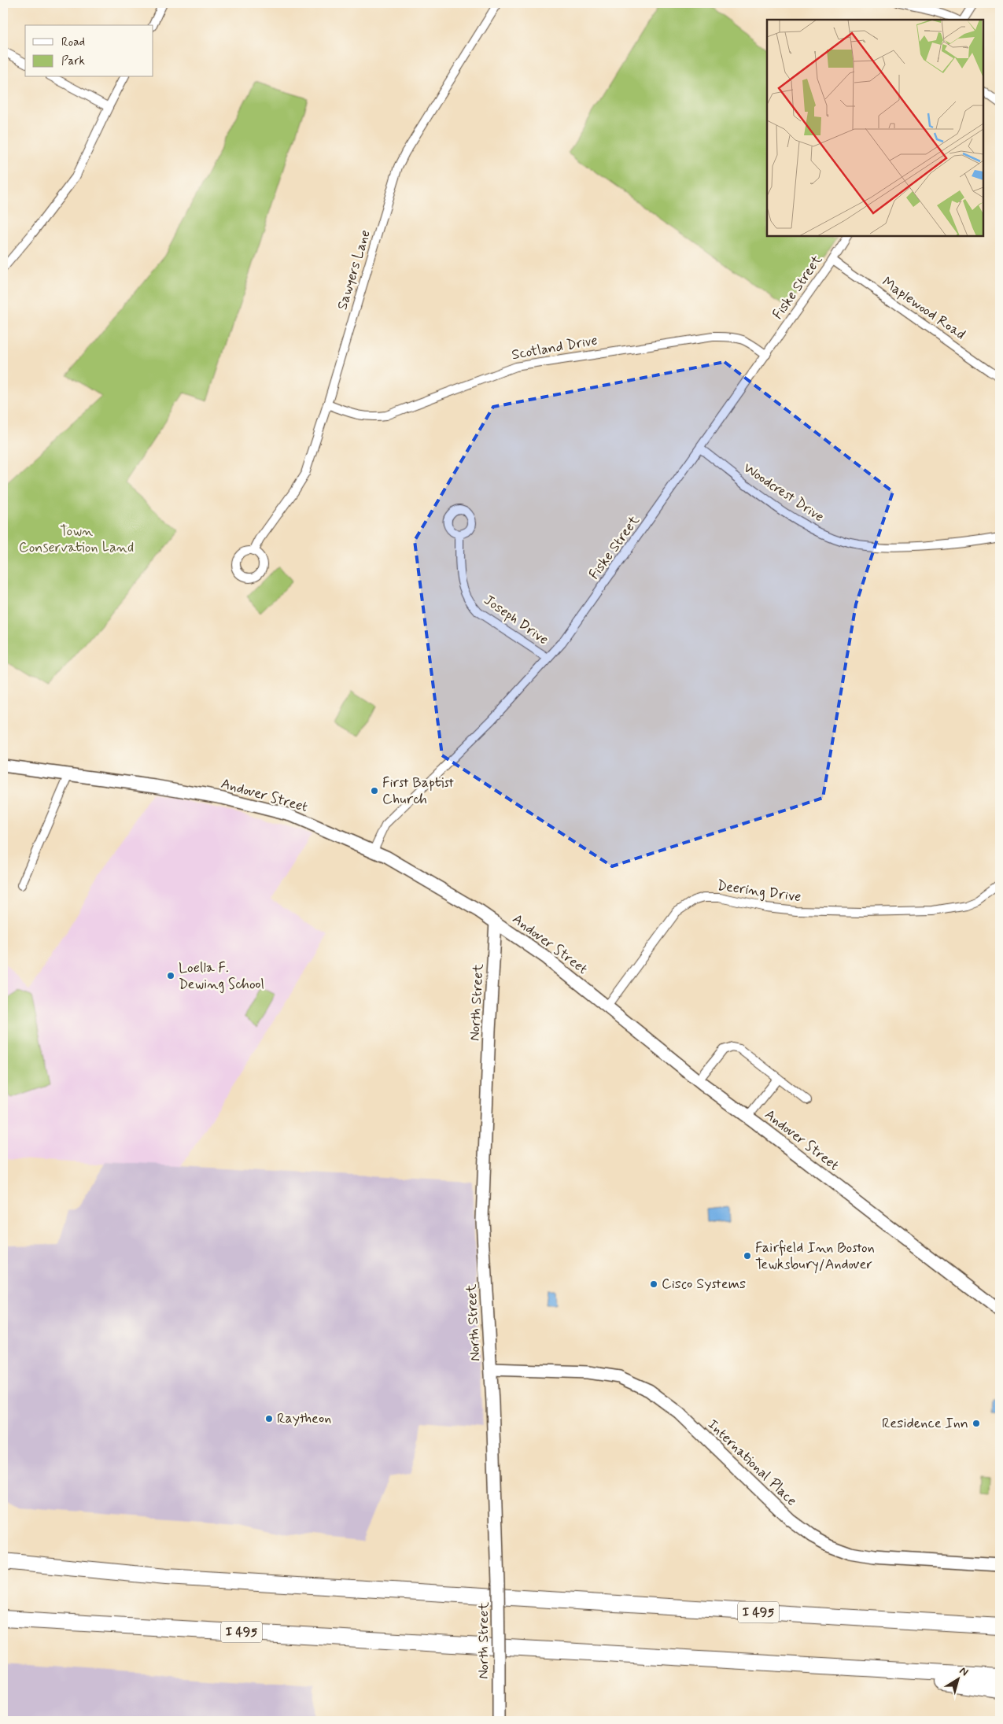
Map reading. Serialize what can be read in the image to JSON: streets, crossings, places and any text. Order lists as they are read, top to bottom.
{
  "streets": {
    "highway": ["I 495"],
    "main road": ["Andover Street", "North Street", "International Place"],
    "street": [
      "Sawyers Lane",
      "Fiske Street",
      "Maplewood Road",
      "Scotland Drive",
      "Woodcrest Drive",
      "Joseph Drive",
      "Deering Drive"
    ]
  },
  "crossings": [
    ["Sawyers Lane", "Scotland Drive"],
    ["Fiske Street", "Maplewood Road"],
    ["Fiske Street", "Scotland Drive"],
    ["Fiske Street", "Woodcrest Drive"],
    ["Fiske Street", "Joseph Drive"],
    ["Fiske Street", "Andover Street"],
    ["Andover Street", "Deering Drive"],
    ["Andover Street", "North Street"],
    ["North Street", "International Place"]
  ],
  "parks": ["Town Conservation Land"],
  "places": [
    "First Baptist Church",
    "Loella F. Dewing School",
    "Fairfield Inn Boston Tewksbury/Andover",
    "Cisco Systems",
    "Raytheon",
    "Residence Inn"
  ],
  "legend": ["Road", "Park"],
  "north": "top right"
}
